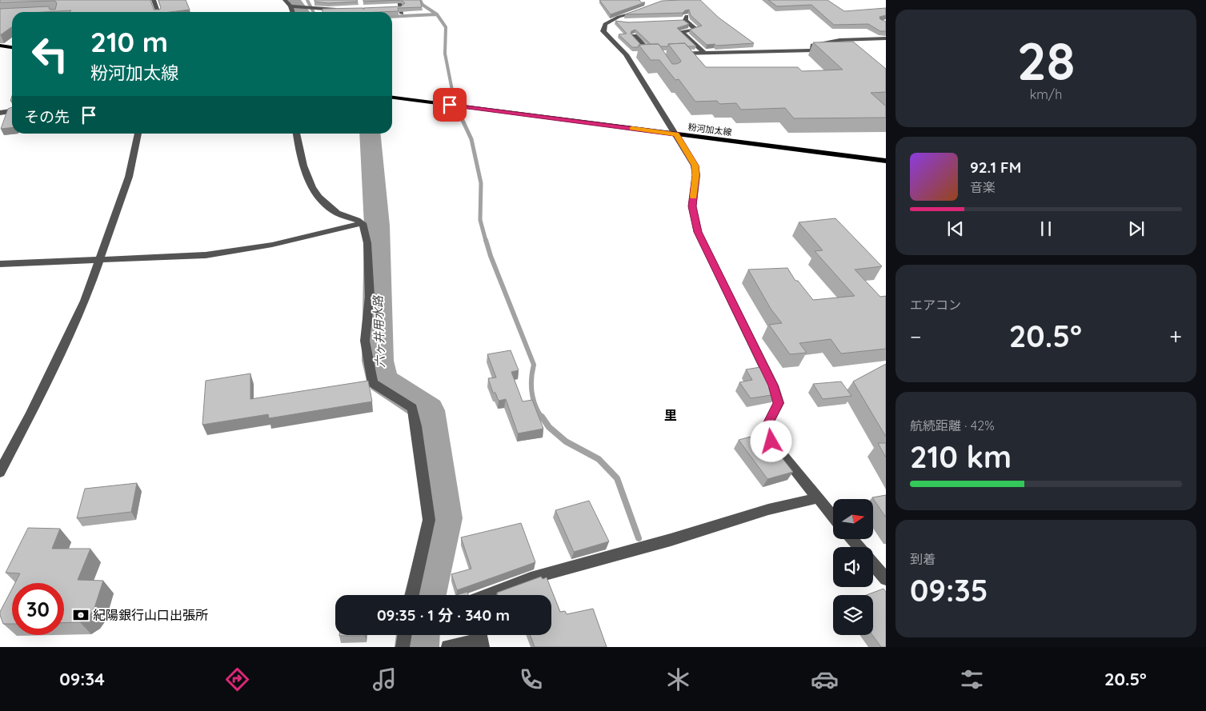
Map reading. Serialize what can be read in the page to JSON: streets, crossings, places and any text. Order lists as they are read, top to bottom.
{
  "streets": {
    "main road": ["粉河加太線"]
  },
  "districts": ["里"],
  "water": ["六ヶ井用水路"],
  "places": {
    "bank": ["紀陽銀行山口出張所"]
  },
  "north": "right",
  "page": {
    "tile": [
      ["28", "km/h"],
      "エアコン",
      ["航続距離 · 42%", "210 km"],
      ["到着", "09:35"]
    ],
    "turn": ["210 m", "粉河加太線"],
    "then": "その先",
    "song": ["92.1 FM", "音楽"],
    "heat": ["−", "20.5°", "+"],
    "limit": "30",
    "trip": "09:35 · 1 分 · 340 m",
    "tabs": ["09:34", "20.5°"]
  }
}
